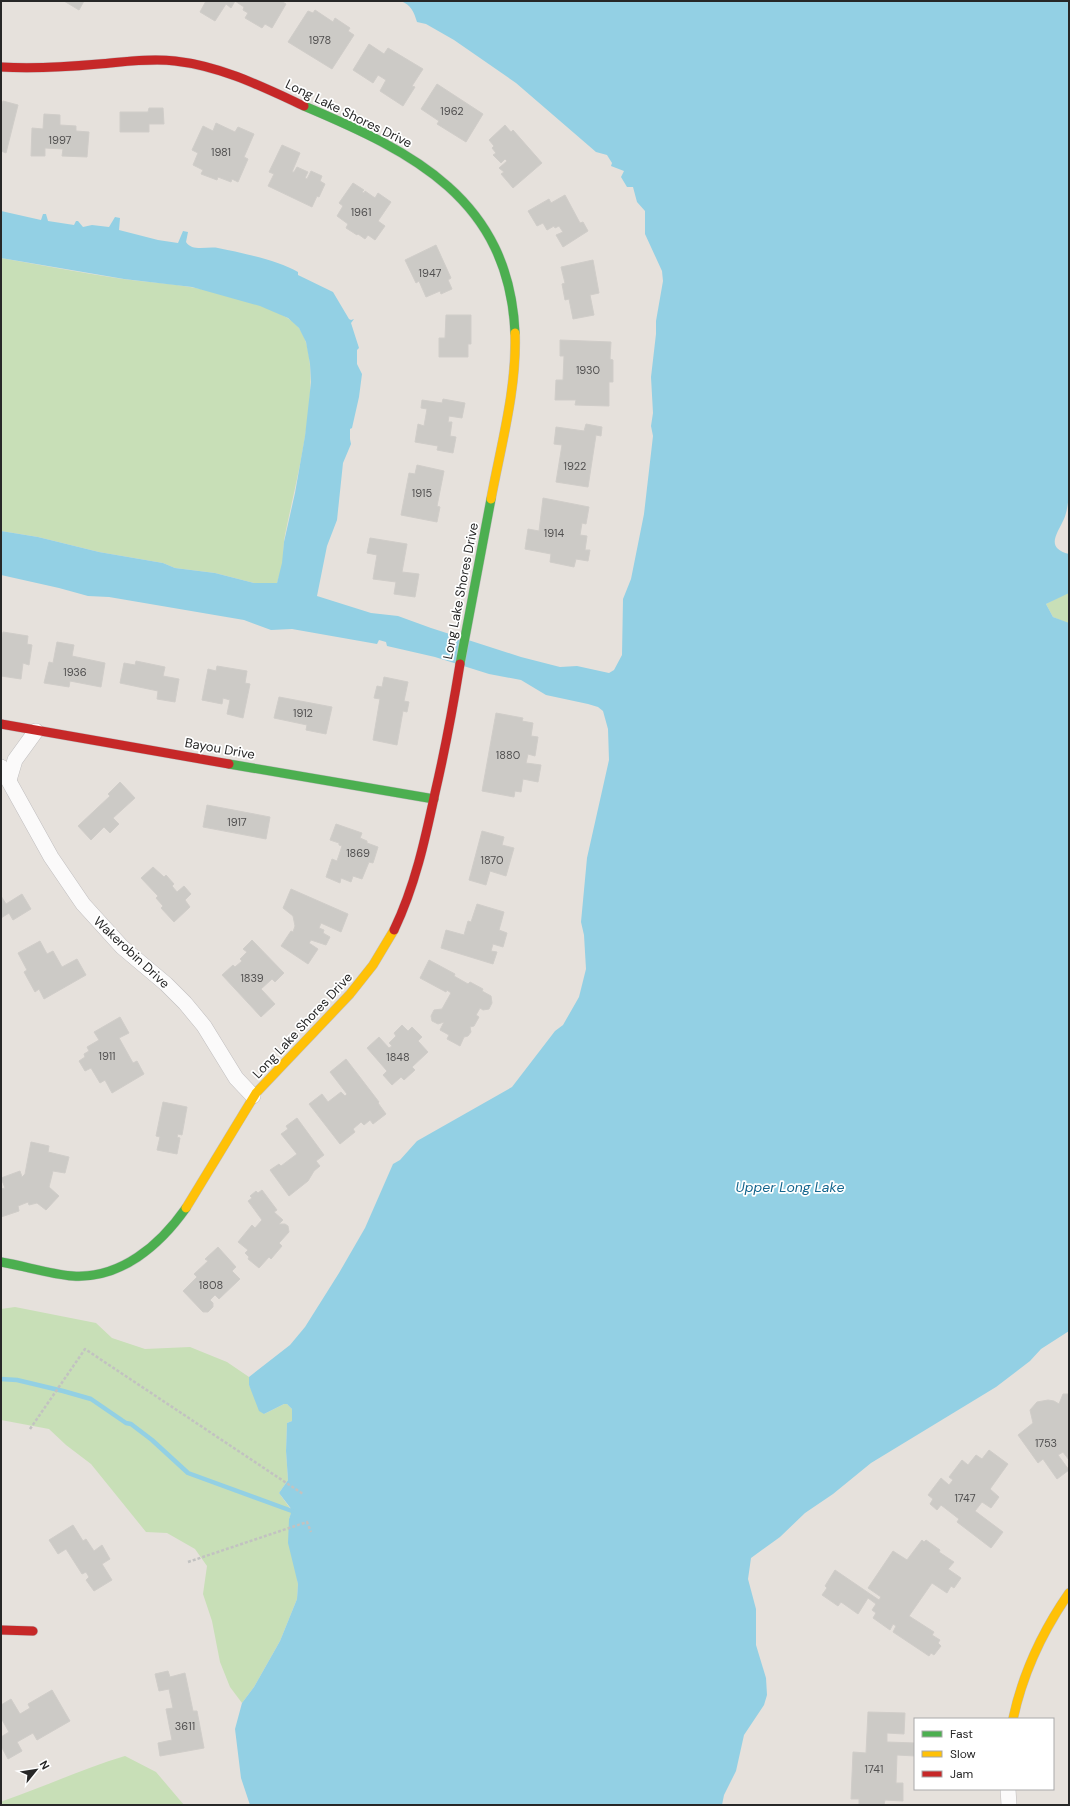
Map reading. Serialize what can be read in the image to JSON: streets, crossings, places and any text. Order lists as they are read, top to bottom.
{
  "streets": {
    "street": ["Long Lake Shores Drive", "Bayou Drive", "Wakerobin Drive"]
  },
  "crossings": [
    ["Long Lake Shores Drive", "Bayou Drive"],
    ["Long Lake Shores Drive", "Wakerobin Drive"],
    ["Bayou Drive", "Wakerobin Drive"]
  ],
  "water": ["Upper Long Lake"],
  "house_numbers": [
    "1978",
    "1962",
    "1997",
    "1981",
    "1961",
    "1947",
    "1930",
    "1922",
    "1915",
    "1914",
    "1936",
    "1912",
    "1880",
    "1917",
    "1869",
    "1870",
    "1839",
    "1911",
    "1848",
    "1808",
    "1753",
    "1747",
    "3611",
    "1741"
  ],
  "legend": ["Fast", "Slow", "Jam"],
  "north": "top right"
}
